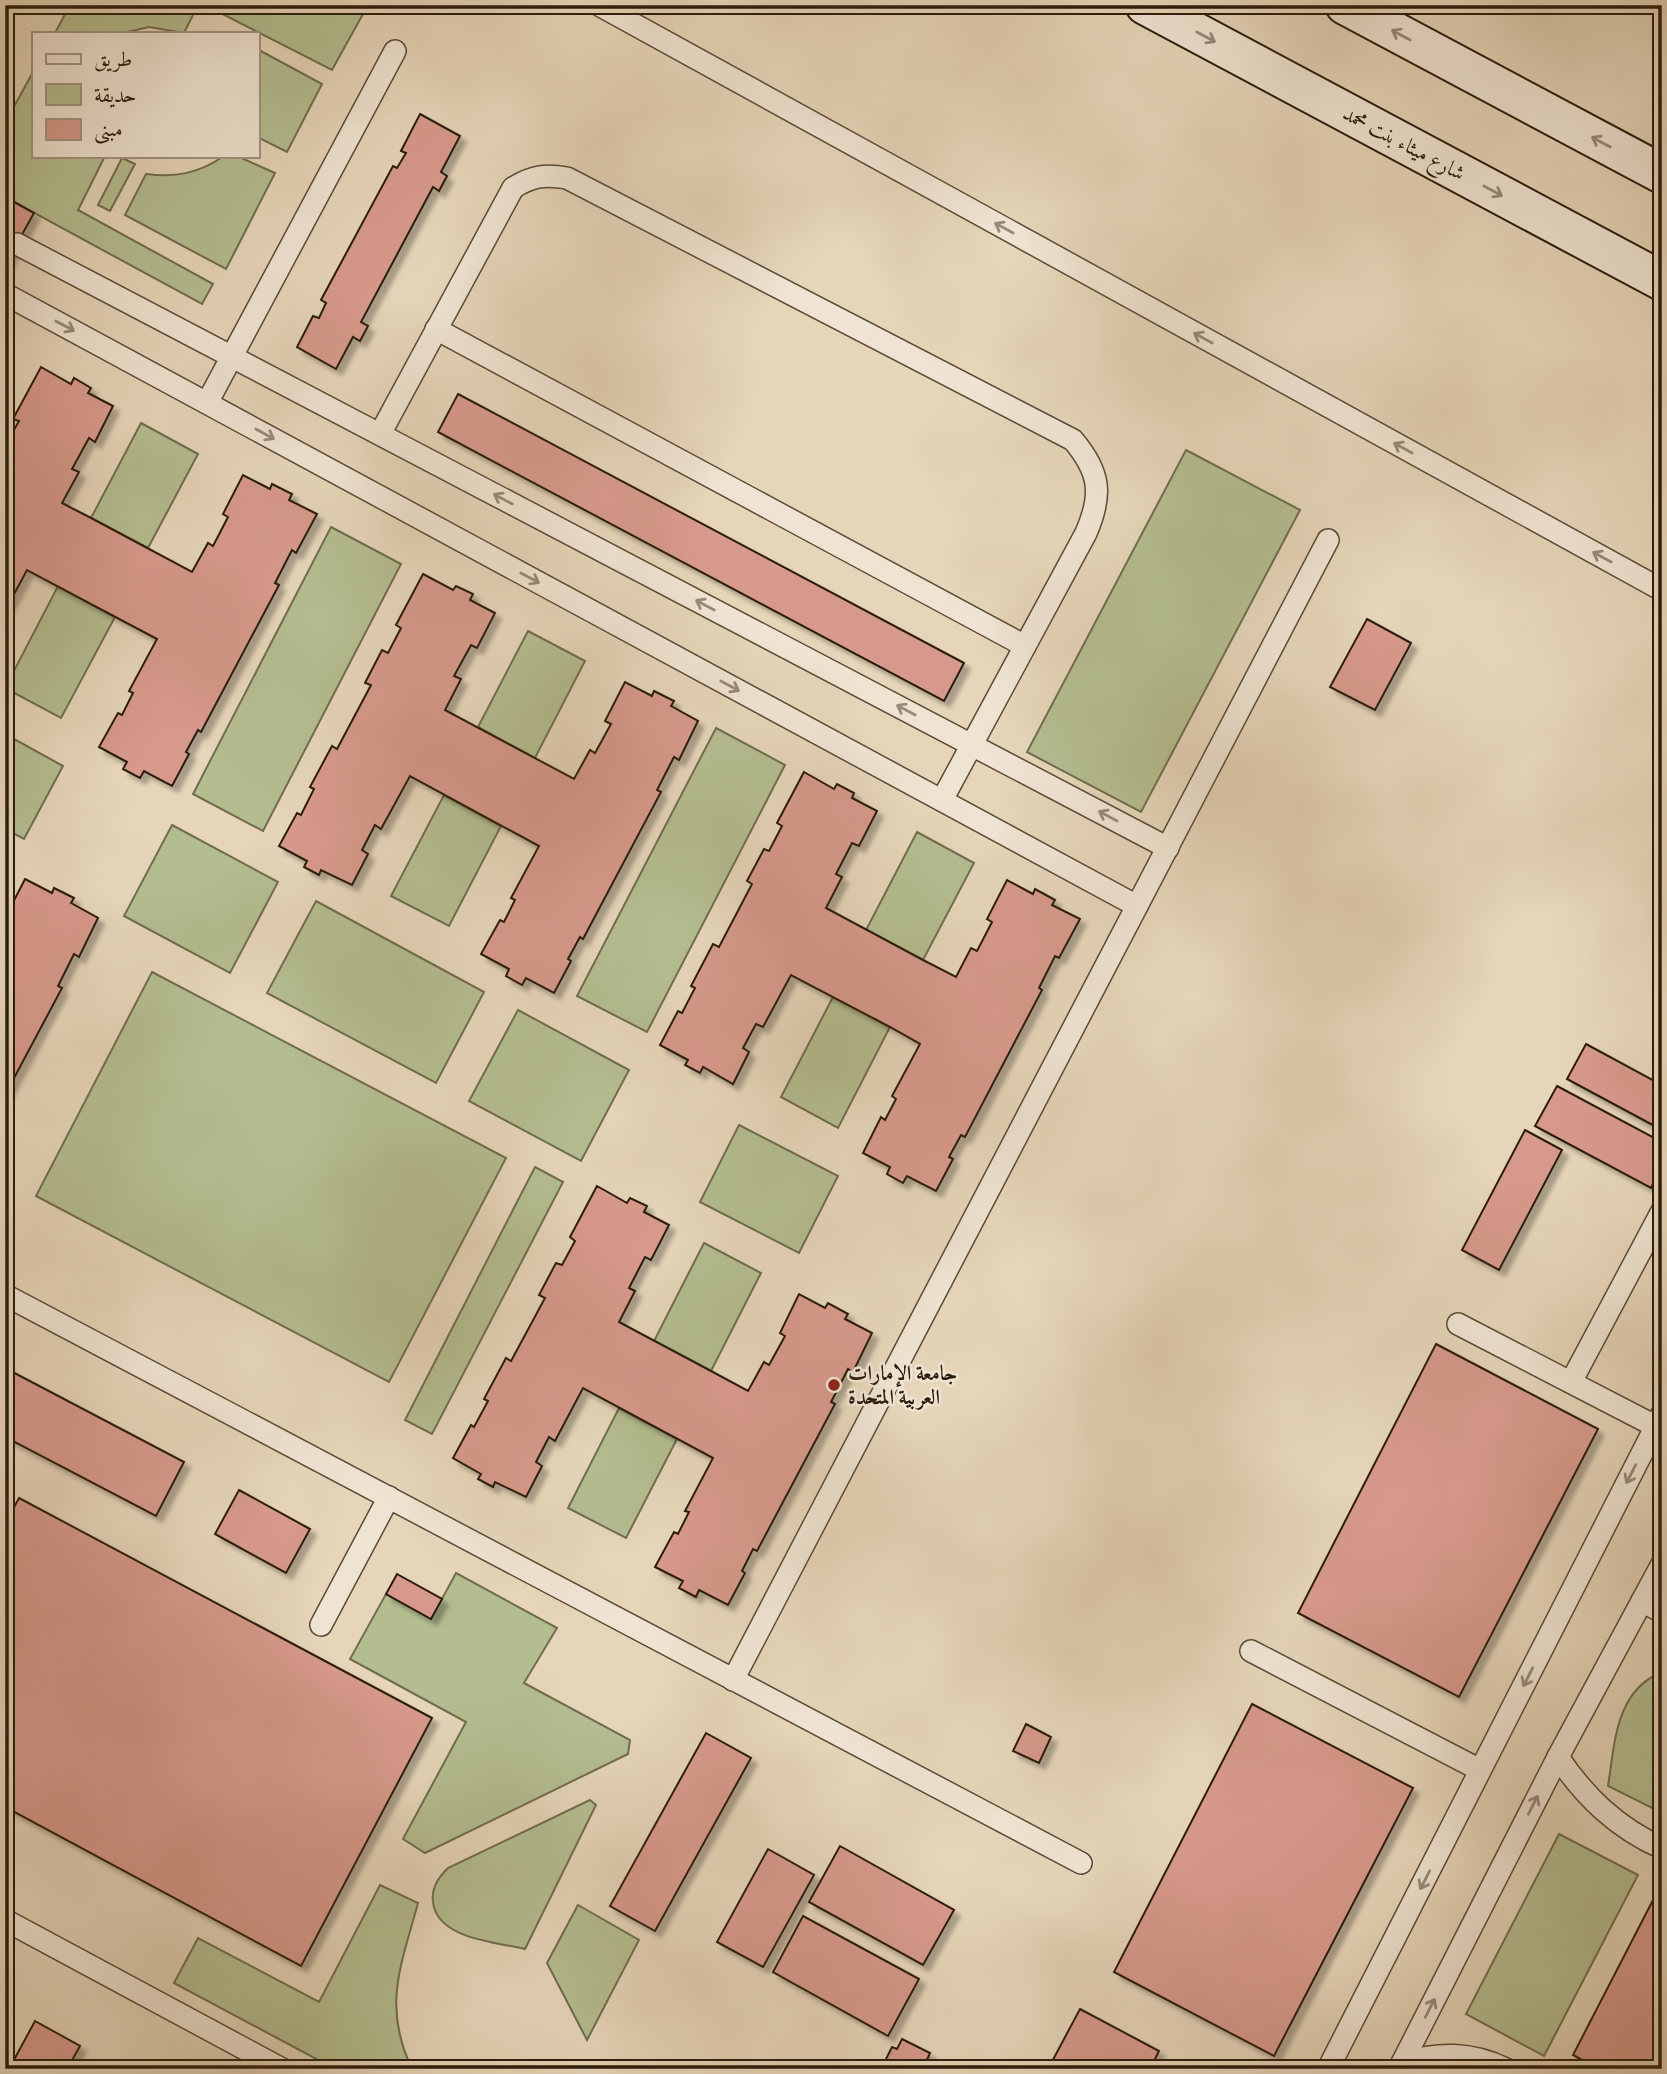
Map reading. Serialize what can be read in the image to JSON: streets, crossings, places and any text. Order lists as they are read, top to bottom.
{
  "streets": {
    "main road": ["شارع ميثاء بنت محمد"]
  },
  "places": ["جامعة الإمارات العربية المتحدة"],
  "legend": ["طريق", "حديقة", "مبنى"]
}
